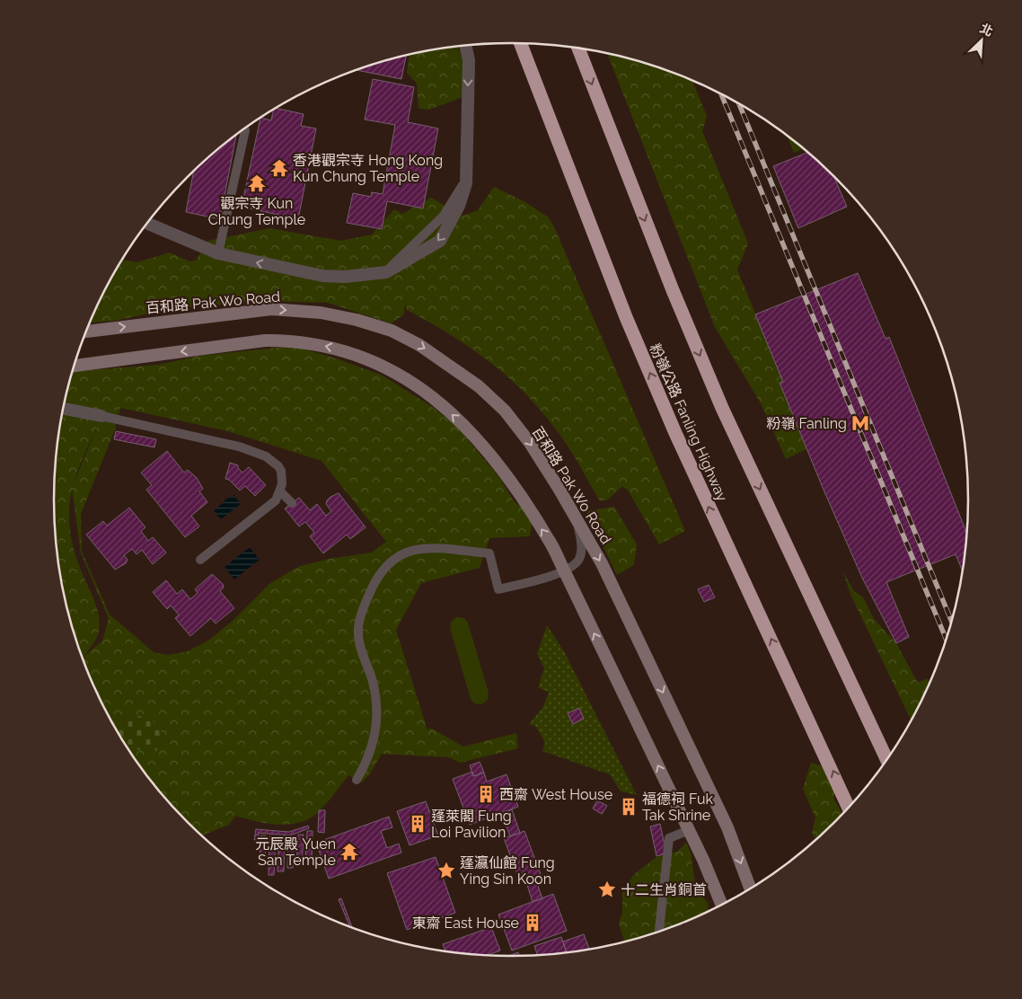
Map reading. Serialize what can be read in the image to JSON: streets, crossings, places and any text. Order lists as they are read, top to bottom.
{
  "streets": {
    "highway": ["粉嶺公路 Fanling Highway"],
    "main road": ["百和路 Pak Wo Road"]
  },
  "one_way": ["百和路 Pak Wo Road"],
  "places": {
    "temple": ["香港觀宗寺 Hong Kong Kun Chung Temple", "觀宗寺 Kun Chung Temple", "元辰殿 Yuen San Temple"],
    "metro station": ["粉嶺 Fanling"],
    "building": [
      "西齋 West House",
      "福德祠 Fuk Tak Shrine",
      "蓬萊閣 Fung Loi Pavilion",
      "東齋 East House"
    ],
    "place": ["蓬瀛仙館 Fung Ying Sin Koon", "十二生肖銅首"]
  },
  "north": "top right"
}
